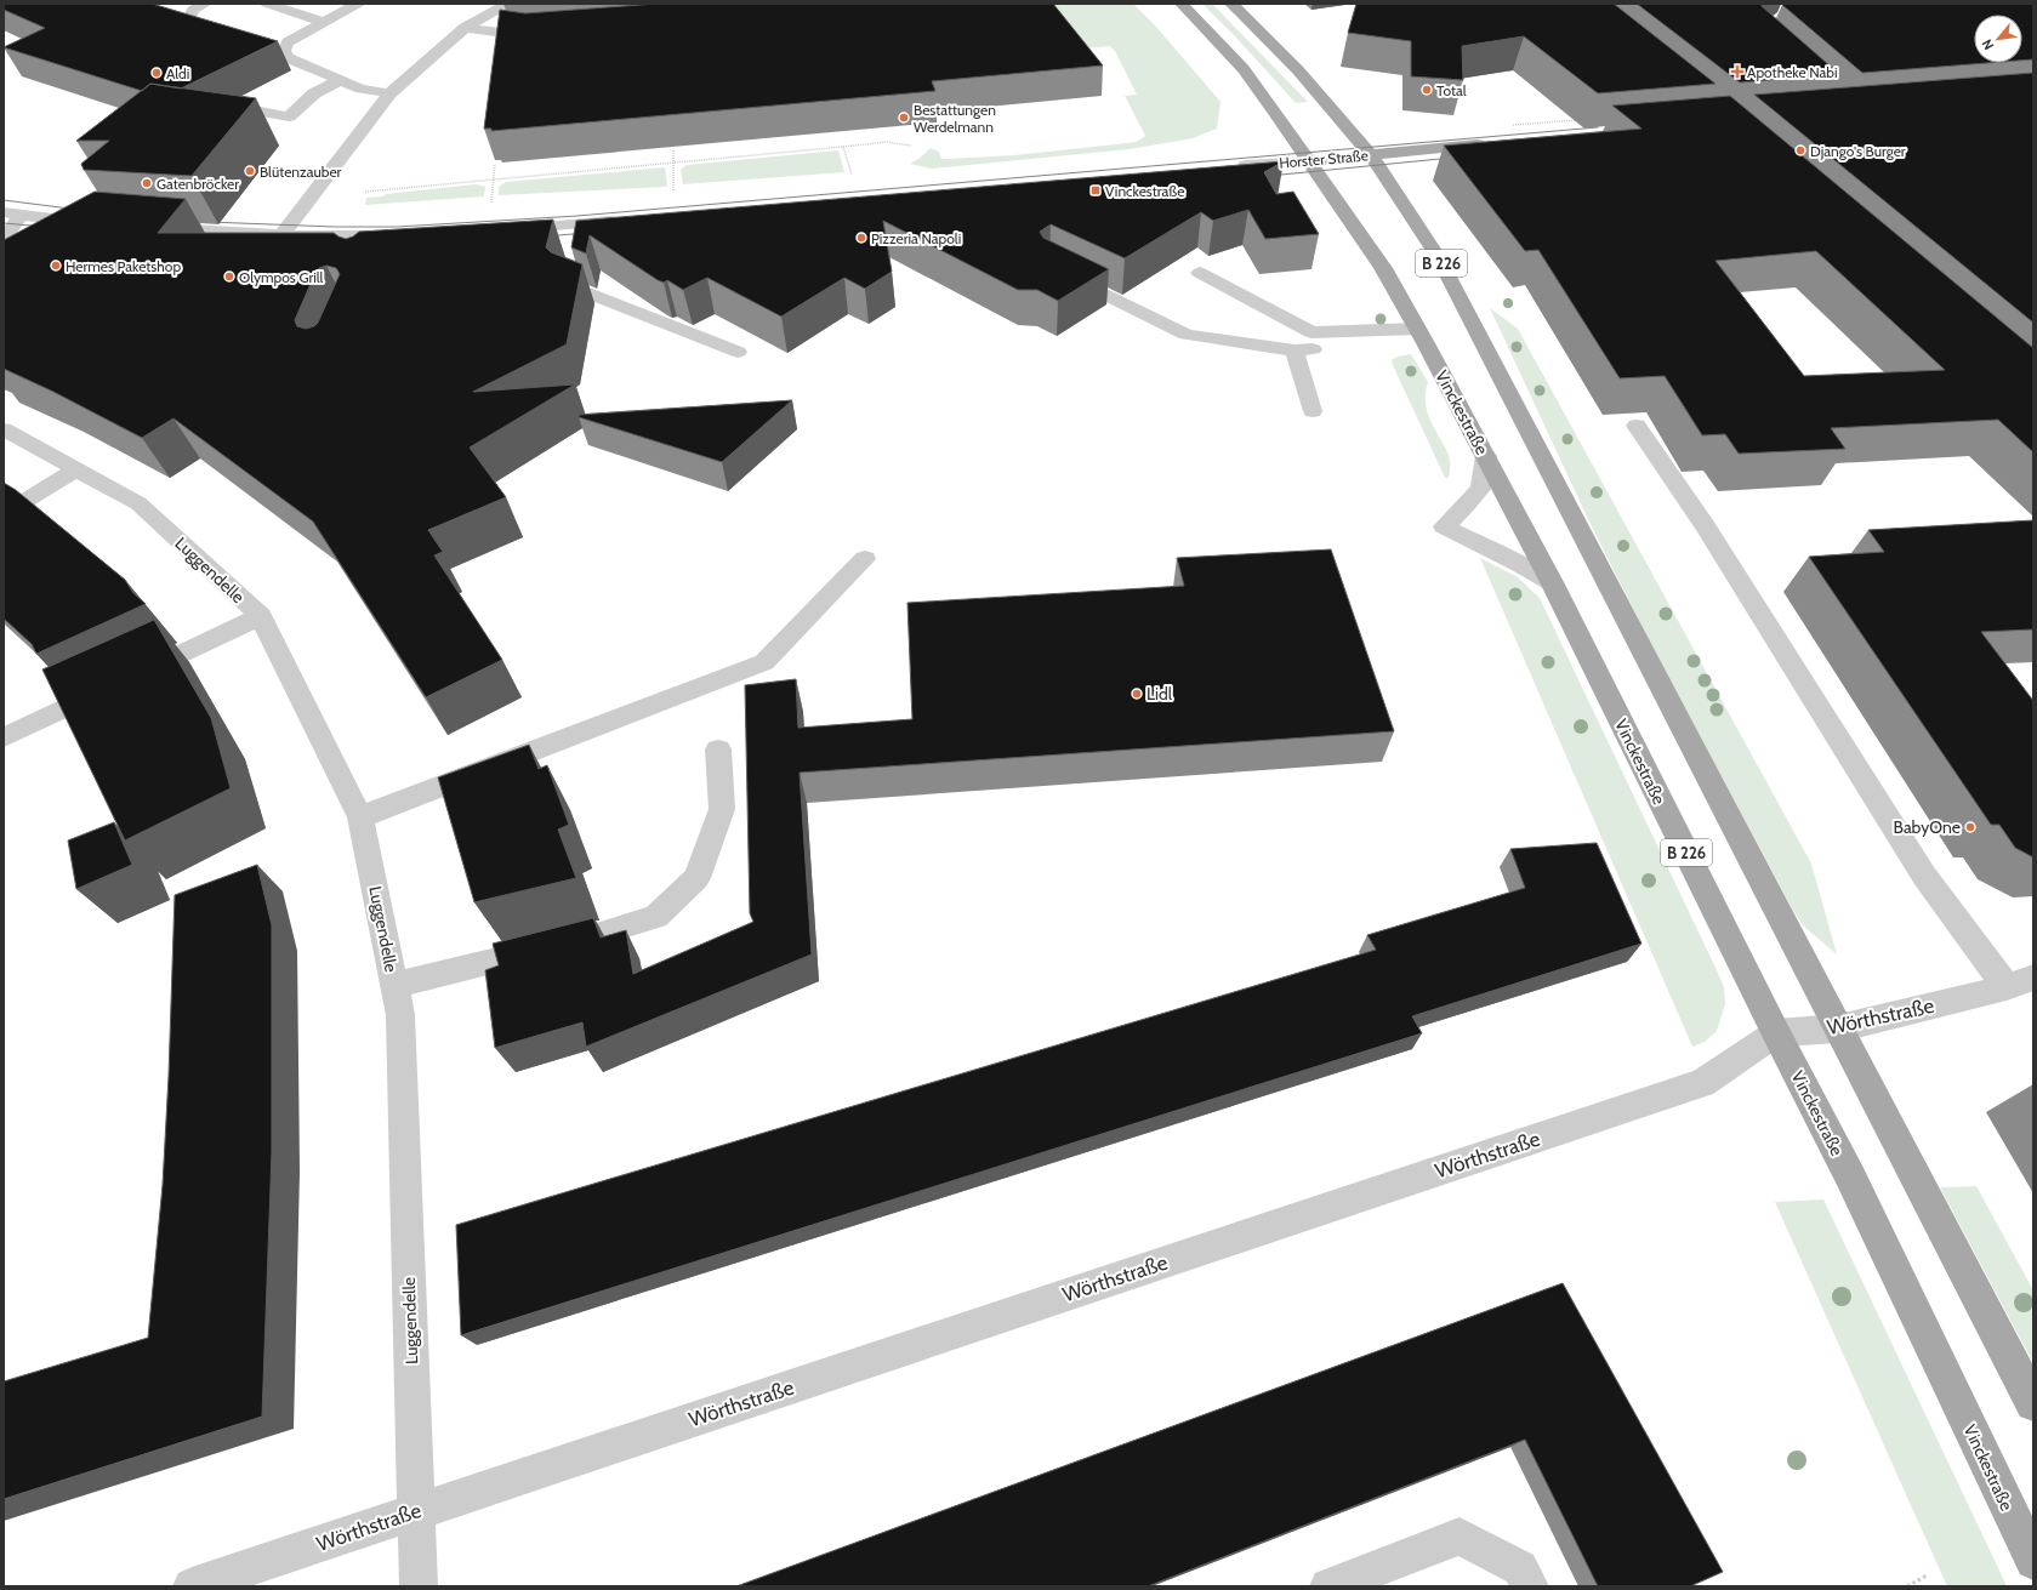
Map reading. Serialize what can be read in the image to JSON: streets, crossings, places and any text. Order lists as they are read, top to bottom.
{
  "streets": {
    "main road": ["Horster Straße", "B 226", "Vinckestraße"],
    "street": ["Luggendelle", "Wörthstraße"]
  },
  "crossings": [
    ["Horster Straße", "B 226"],
    ["Horster Straße", "Vinckestraße"],
    ["B 226", "Wörthstraße"],
    ["Vinckestraße", "Wörthstraße"],
    ["Luggendelle", "Wörthstraße"]
  ],
  "places": {
    "health": ["Apotheke Nabi"],
    "other": [
      "Aldi",
      "Total",
      "Bestattungen Werdelmann",
      "Django's Burger",
      "Blütenzauber",
      "Gatenbröcker",
      "Pizzeria Napoli",
      "Hermes Paketshop",
      "Olympos Grill",
      "Lidl",
      "BabyOne"
    ],
    "transit": ["Vinckestraße"]
  },
  "north": "bottom left"
}
